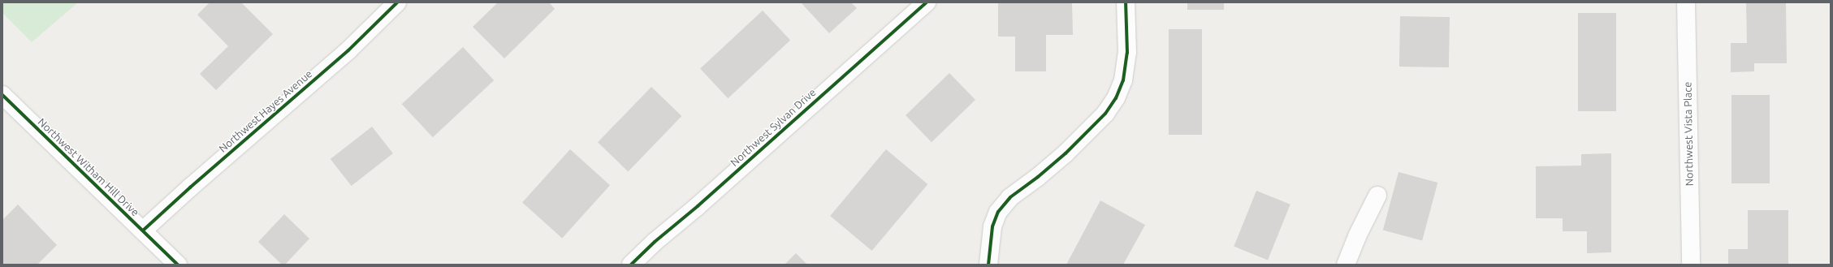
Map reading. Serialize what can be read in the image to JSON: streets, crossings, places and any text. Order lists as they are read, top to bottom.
{
  "streets": {
    "street": [
      "Northwest Hayes Avenue",
      "Northwest Sylvan Drive",
      "Northwest Vista Place",
      "Northwest Witham Hill Drive"
    ]
  },
  "crossings": [
    ["Northwest Hayes Avenue", "Northwest Witham Hill Drive"]
  ]
}
